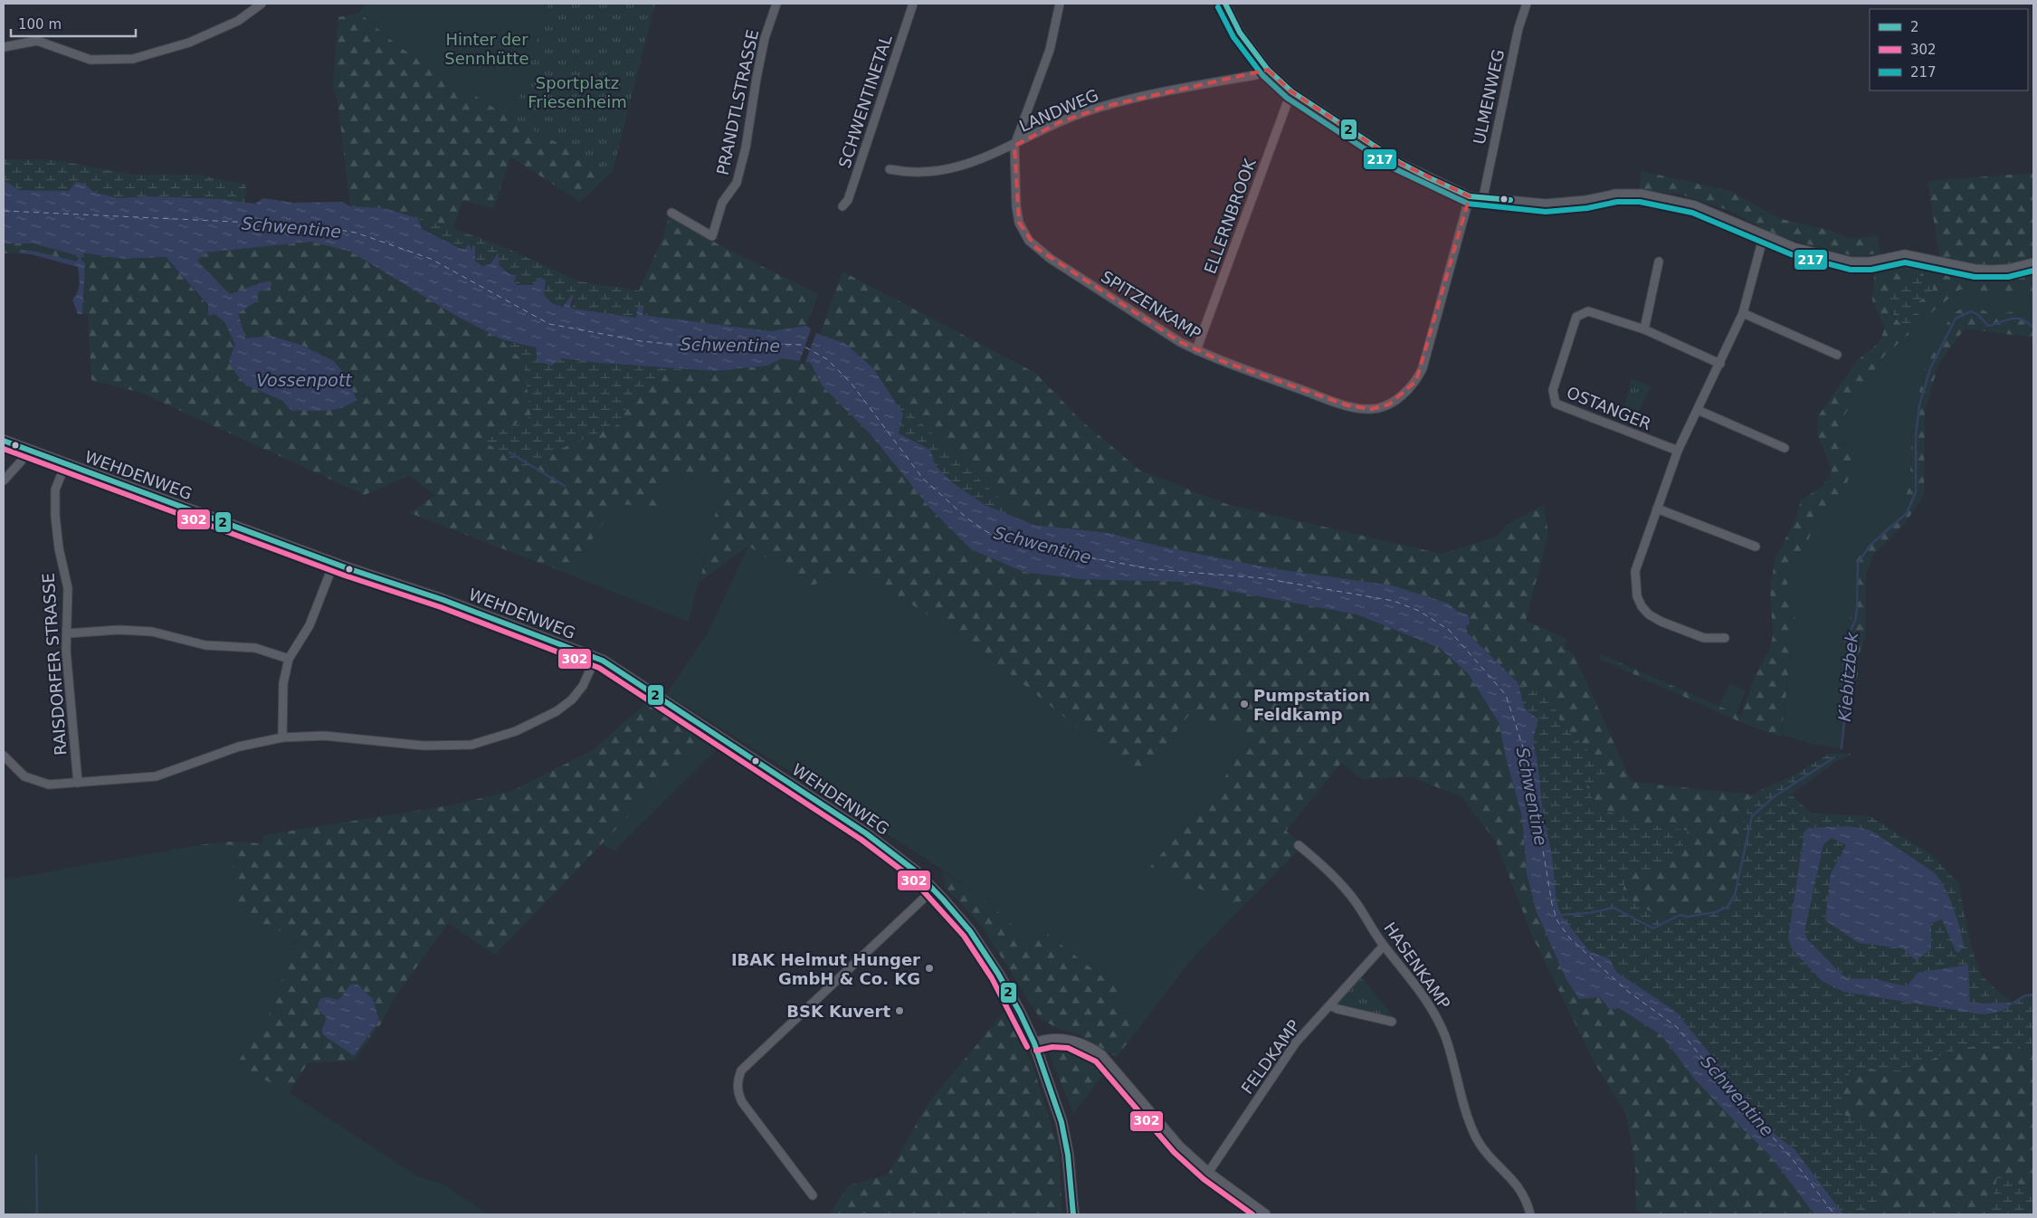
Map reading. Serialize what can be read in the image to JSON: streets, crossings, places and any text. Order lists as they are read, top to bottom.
{
  "streets": {
    "main road": ["WEHDENWEG"],
    "street": [
      "ULMENWEG",
      "SCHWENTINETAL",
      "PRANDTLSTRASSE",
      "LANDWEG",
      "ELLERNBROOK",
      "SPITZENKAMP",
      "OSTANGER",
      "RAISDORFER STRASSE",
      "HASENKAMP",
      "FELDKAMP"
    ]
  },
  "crossings": [
    ["LANDWEG", "SPITZENKAMP"],
    ["ELLERNBROOK", "SPITZENKAMP"],
    ["WEHDENWEG", "RAISDORFER STRASSE"],
    ["HASENKAMP", "FELDKAMP"]
  ],
  "water": ["Schwentine", "Vossenpott", "Kiebitzbek"],
  "parks": ["Hinter der Sennhütte", "Sportplatz Friesenheim"],
  "places": ["Pumpstation Feldkamp", "IBAK Helmut Hunger GmbH & Co. KG", "BSK Kuvert"],
  "lines": ["transit line 2", "transit line 217", "transit line 302"],
  "legend": ["2", "302", "217"],
  "scale_bar": "100 m"
}
